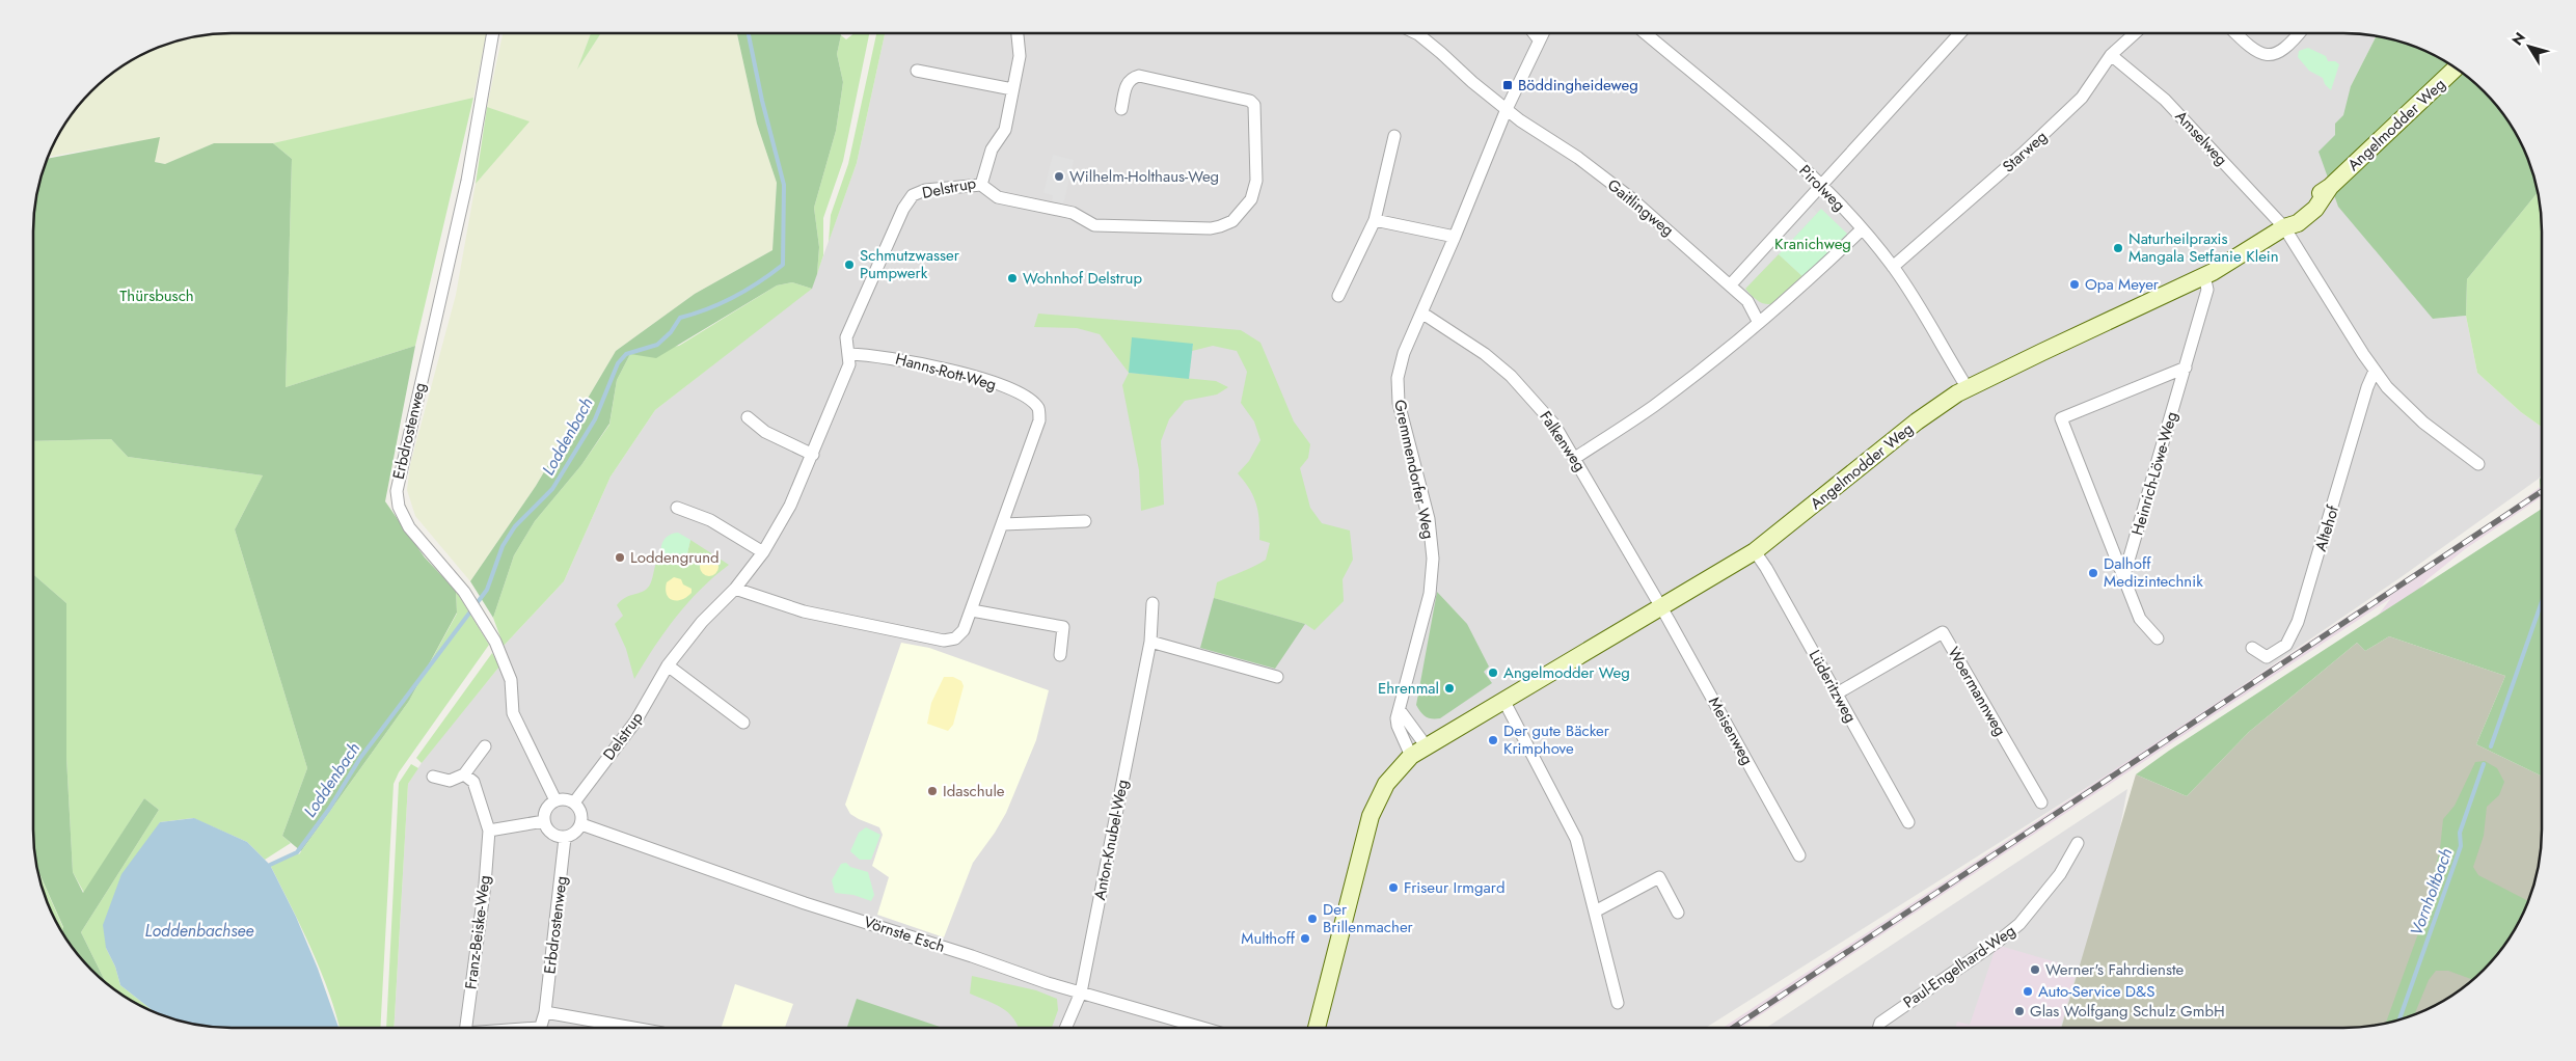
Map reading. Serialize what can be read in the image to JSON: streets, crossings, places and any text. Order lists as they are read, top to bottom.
{
  "streets": {
    "street": [
      "Angelmodder Weg",
      "Amselweg",
      "Starweg",
      "Delstrup",
      "Pirolweg",
      "Gaitlingweg",
      "Hanns-Rott-Weg",
      "Erbdrostenweg",
      "Falkenweg",
      "Gremmendorfer Weg",
      "Heinrich-Löwe-Weg",
      "Altehof",
      "Lüderitzweg",
      "Woermannweg",
      "Meisenweg",
      "Anton-Knubel-Weg",
      "Franz-Beiske-Weg",
      "Vörnste Esch",
      "Paul-Engelhard-Weg"
    ]
  },
  "crossings": [
    ["Angelmodder Weg", "Amselweg"],
    ["Angelmodder Weg", "Pirolweg"],
    ["Angelmodder Weg", "Falkenweg"],
    ["Angelmodder Weg", "Heinrich-Löwe-Weg"],
    ["Angelmodder Weg", "Lüderitzweg"],
    ["Angelmodder Weg", "Meisenweg"],
    ["Amselweg", "Starweg"],
    ["Starweg", "Pirolweg"],
    ["Delstrup", "Hanns-Rott-Weg"],
    ["Delstrup", "Erbdrostenweg"],
    ["Delstrup", "Vörnste Esch"],
    ["Gaitlingweg", "Gremmendorfer Weg"],
    ["Erbdrostenweg", "Vörnste Esch"],
    ["Falkenweg", "Gremmendorfer Weg"],
    ["Falkenweg", "Meisenweg"],
    ["Lüderitzweg", "Woermannweg"],
    ["Anton-Knubel-Weg", "Vörnste Esch"]
  ],
  "water": ["Loddenbach", "Vornholtbach", "Loddenbachsee"],
  "parks": ["Kranichweg", "Thürsbusch"],
  "places": {
    "transit": ["Böddingheideweg"],
    "other": [
      "Wilhelm-Holthaus-Weg",
      "Naturheilpraxis Mangala Setfanie Klein",
      "Schmutzwasser Pumpwerk",
      "Wohnhof Delstrup",
      "Opa Meyer",
      "Loddengrund",
      "Dalhoff Medizintechnik",
      "Angelmodder Weg",
      "Ehrenmal",
      "Der gute Bäcker Krimphove",
      "Idaschule",
      "Friseur Irmgard",
      "Der Brillenmacher",
      "Multhoff",
      "Werner's Fahrdienste",
      "Auto-Service D&S",
      "Glas Wolfgang Schulz GmbH"
    ]
  },
  "north": "top left"
}
